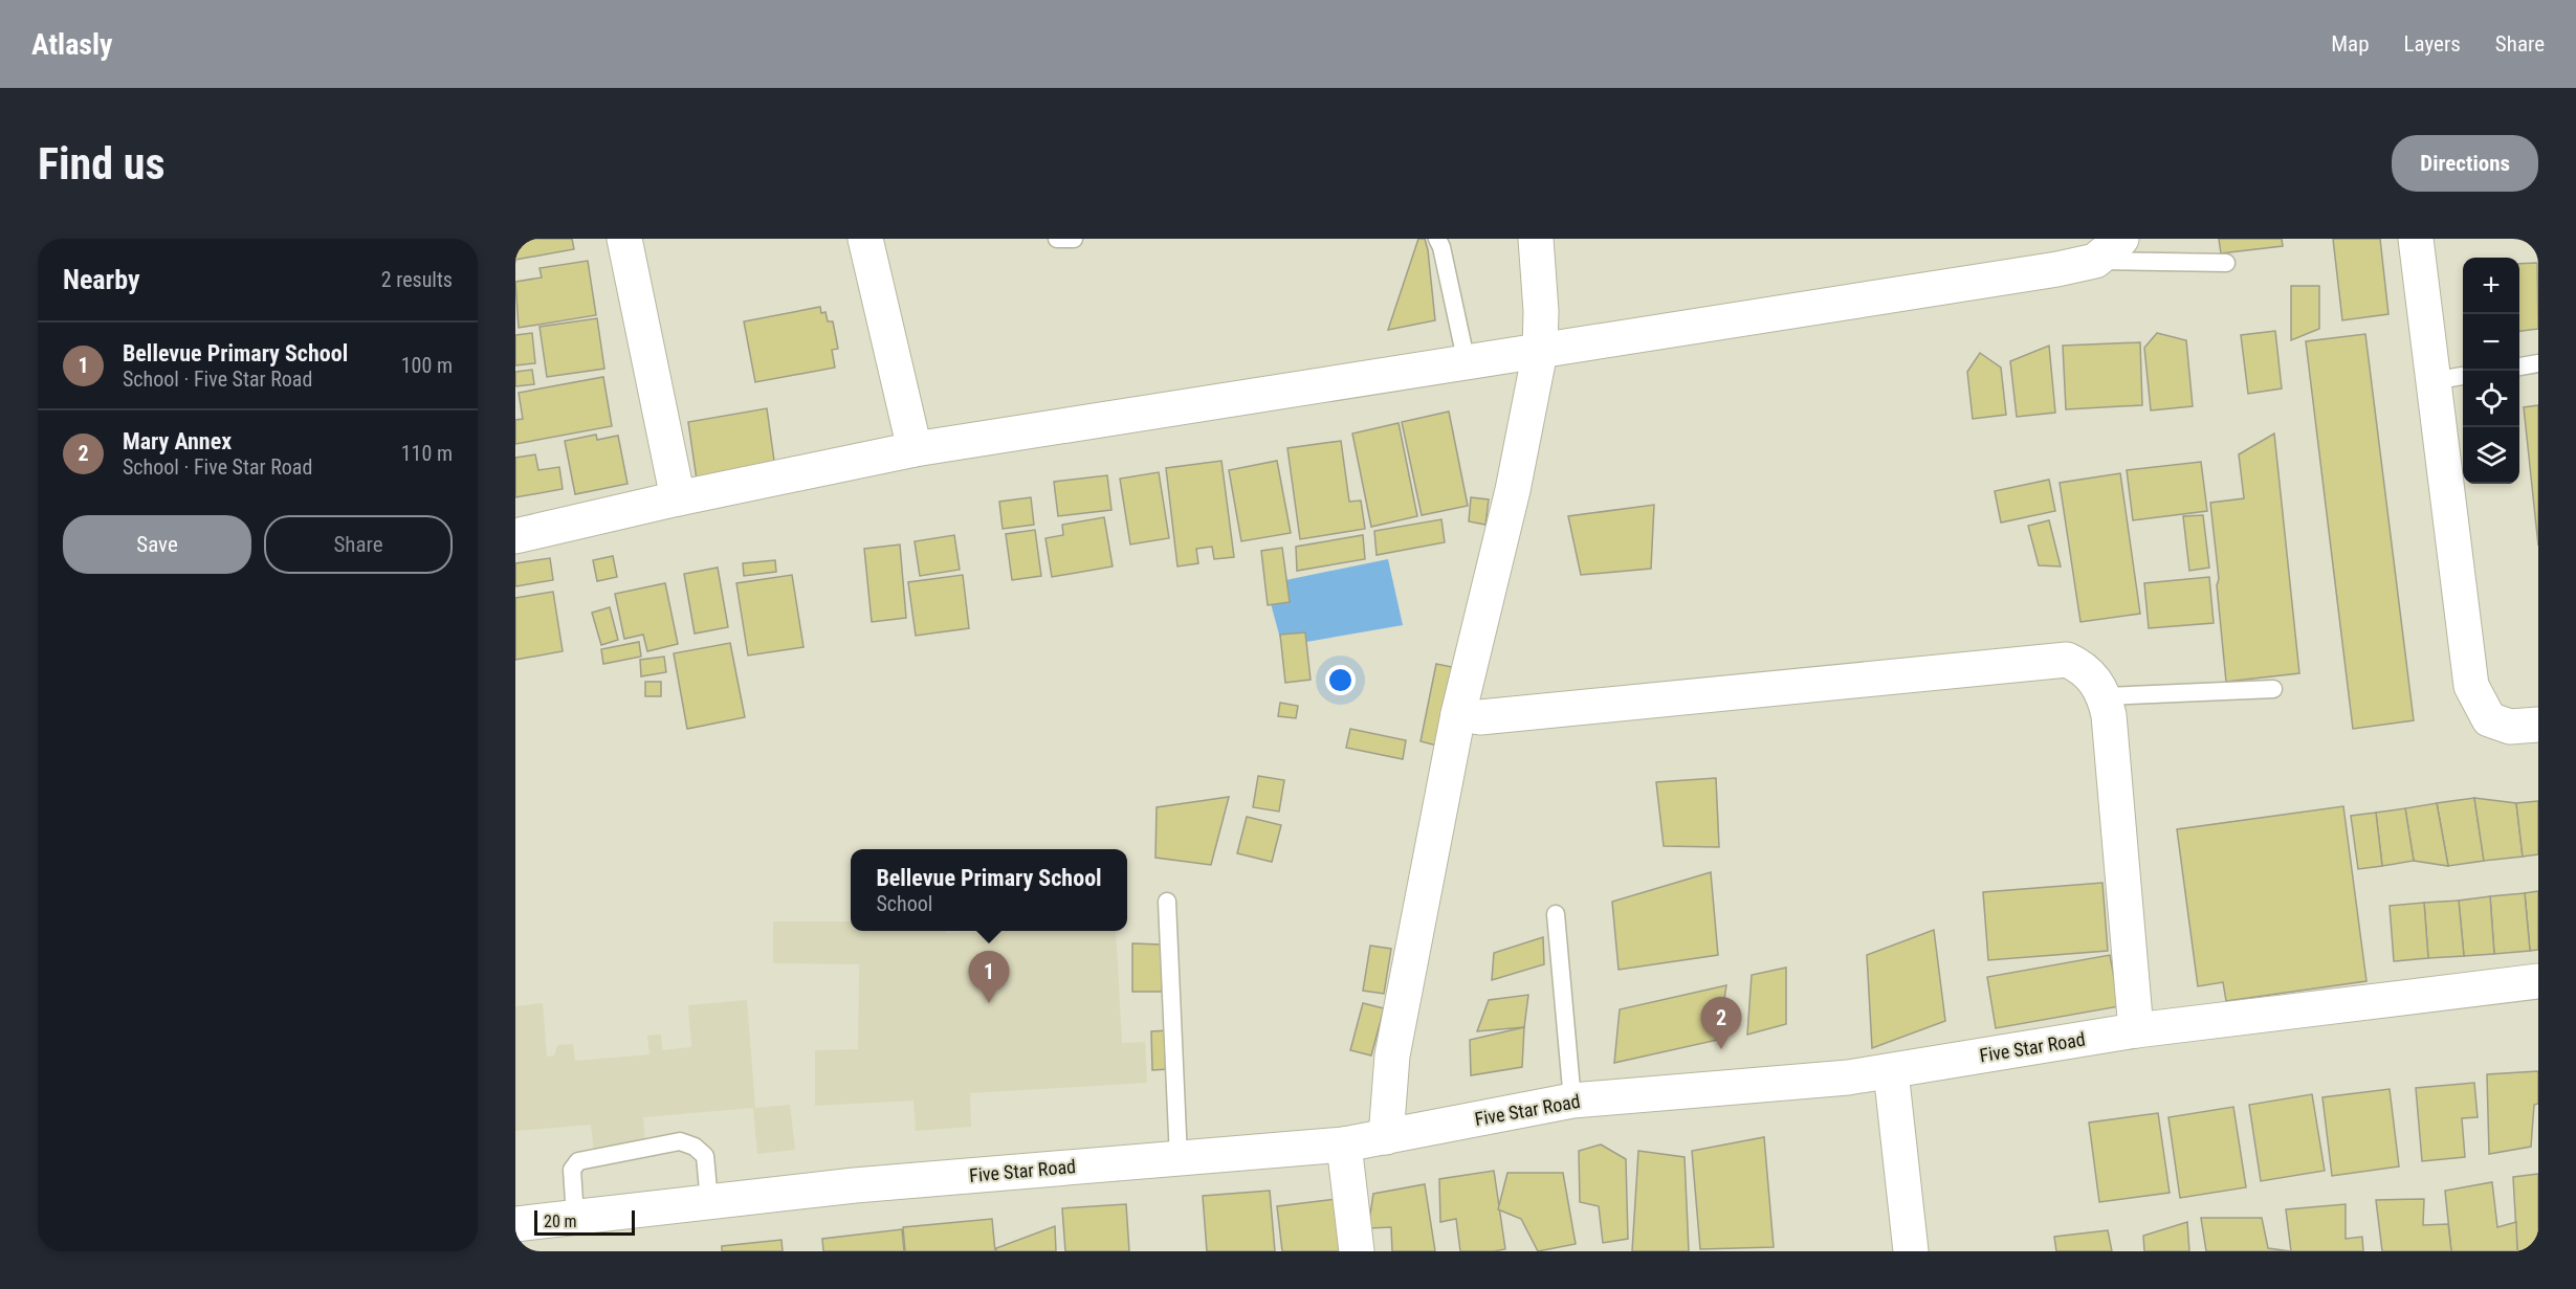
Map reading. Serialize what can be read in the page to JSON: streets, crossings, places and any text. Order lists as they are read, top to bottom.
{
  "streets": {
    "street": ["Five Star Road"]
  },
  "scale_bar": "20 m",
  "page": {
    "header": "Atlasly",
    "nav": ["Map", "Layers", "Share"],
    "buttons": [
      "Directions",
      ["Save", "Share"]
    ],
    "title": "Find us",
    "heading": ["Nearby", "2 results"],
    "map_buttons": ["+", "−"],
    "list": [
      {
        "mark": "1",
        "name": "Bellevue Primary School",
        "note": "School · Five Star Road",
        "value": "100 m"
      },
      {
        "mark": "2",
        "name": "Mary Annex",
        "note": "School · Five Star Road",
        "value": "110 m"
      }
    ],
    "popup": ["Bellevue Primary School", "School"],
    "pins": ["1", "2"],
    "scale": "20 m"
  }
}
